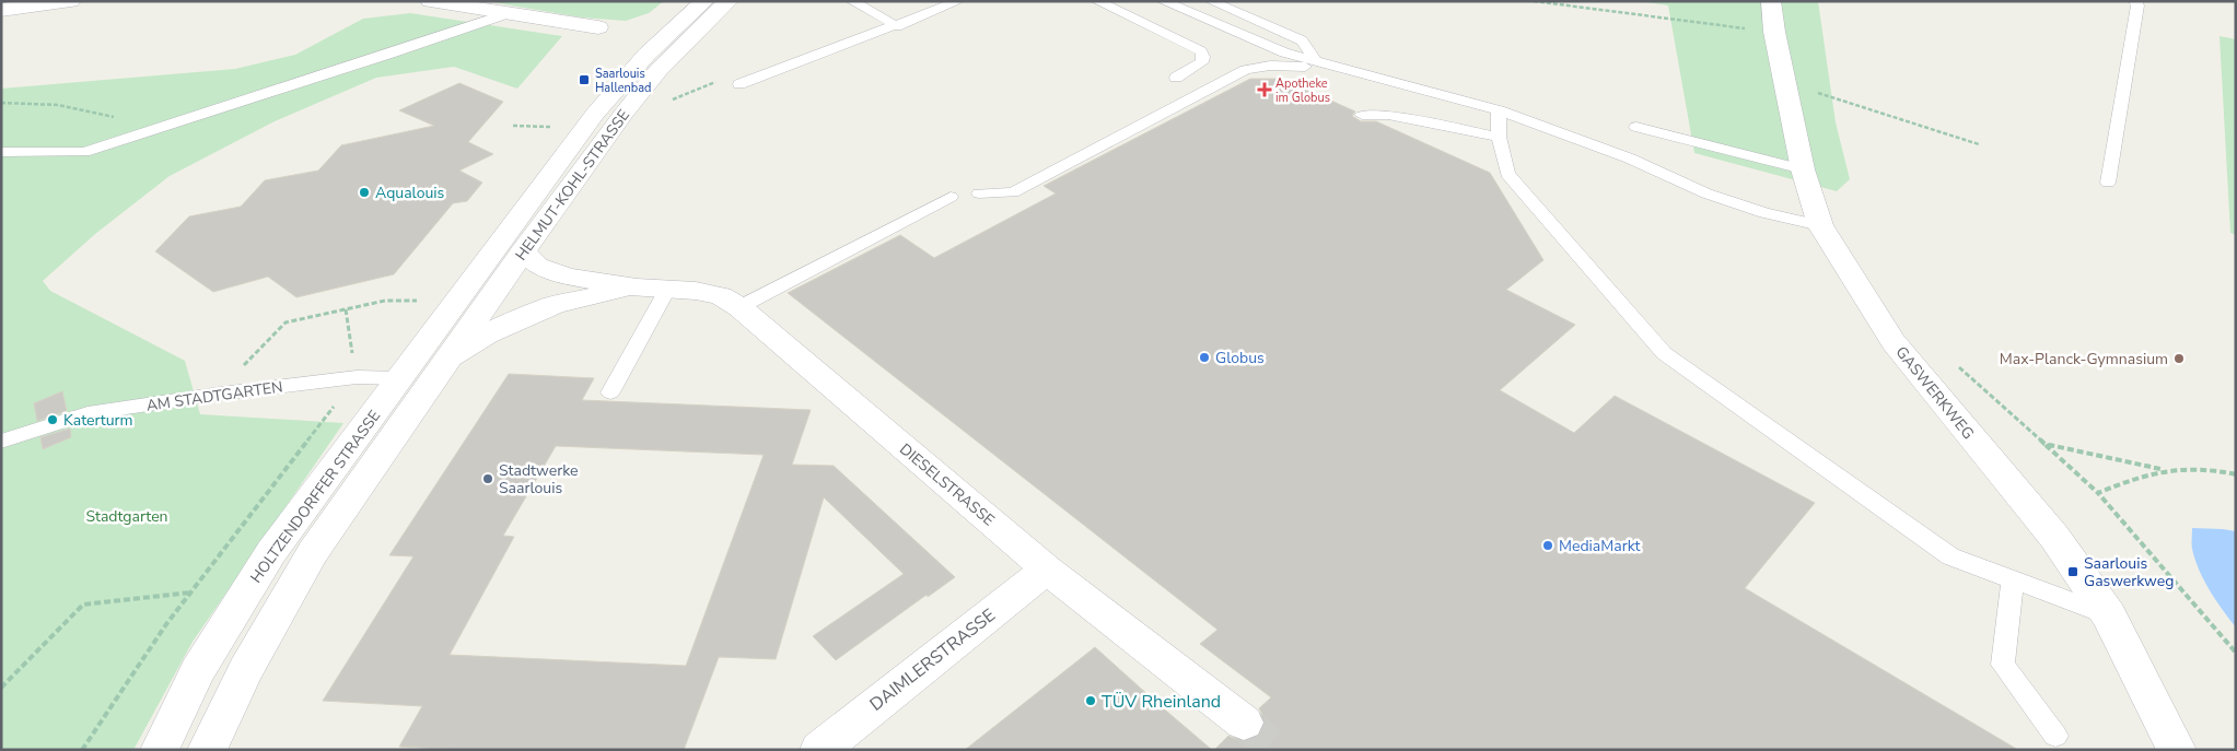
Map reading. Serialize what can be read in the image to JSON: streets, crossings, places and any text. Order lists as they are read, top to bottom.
{
  "streets": {
    "street": [
      "HELMUT-KOHL-STRASSE",
      "GASWERKWEG",
      "DIESELSTRASSE",
      "HOLTZENDORFFER STRASSE",
      "DAIMLERSTRASSE"
    ],
    "lane": ["AM STADTGARTEN"]
  },
  "crossings": [
    ["HELMUT-KOHL-STRASSE", "DIESELSTRASSE"],
    ["HELMUT-KOHL-STRASSE", "HOLTZENDORFFER STRASSE"],
    ["AM STADTGARTEN", "HOLTZENDORFFER STRASSE"],
    ["DIESELSTRASSE", "HOLTZENDORFFER STRASSE"],
    ["DIESELSTRASSE", "DAIMLERSTRASSE"]
  ],
  "parks": ["Stadtgarten"],
  "places": {
    "transit": ["Saarlouis Hallenbad", "Saarlouis Gaswerkweg"],
    "health": ["Apotheke im Globus"],
    "other": [
      "Aqualouis",
      "Globus",
      "Max-Planck-Gymnasium",
      "Katerturm",
      "Stadtwerke Saarlouis",
      "MediaMarkt",
      "TÜV Rheinland"
    ]
  }
}
